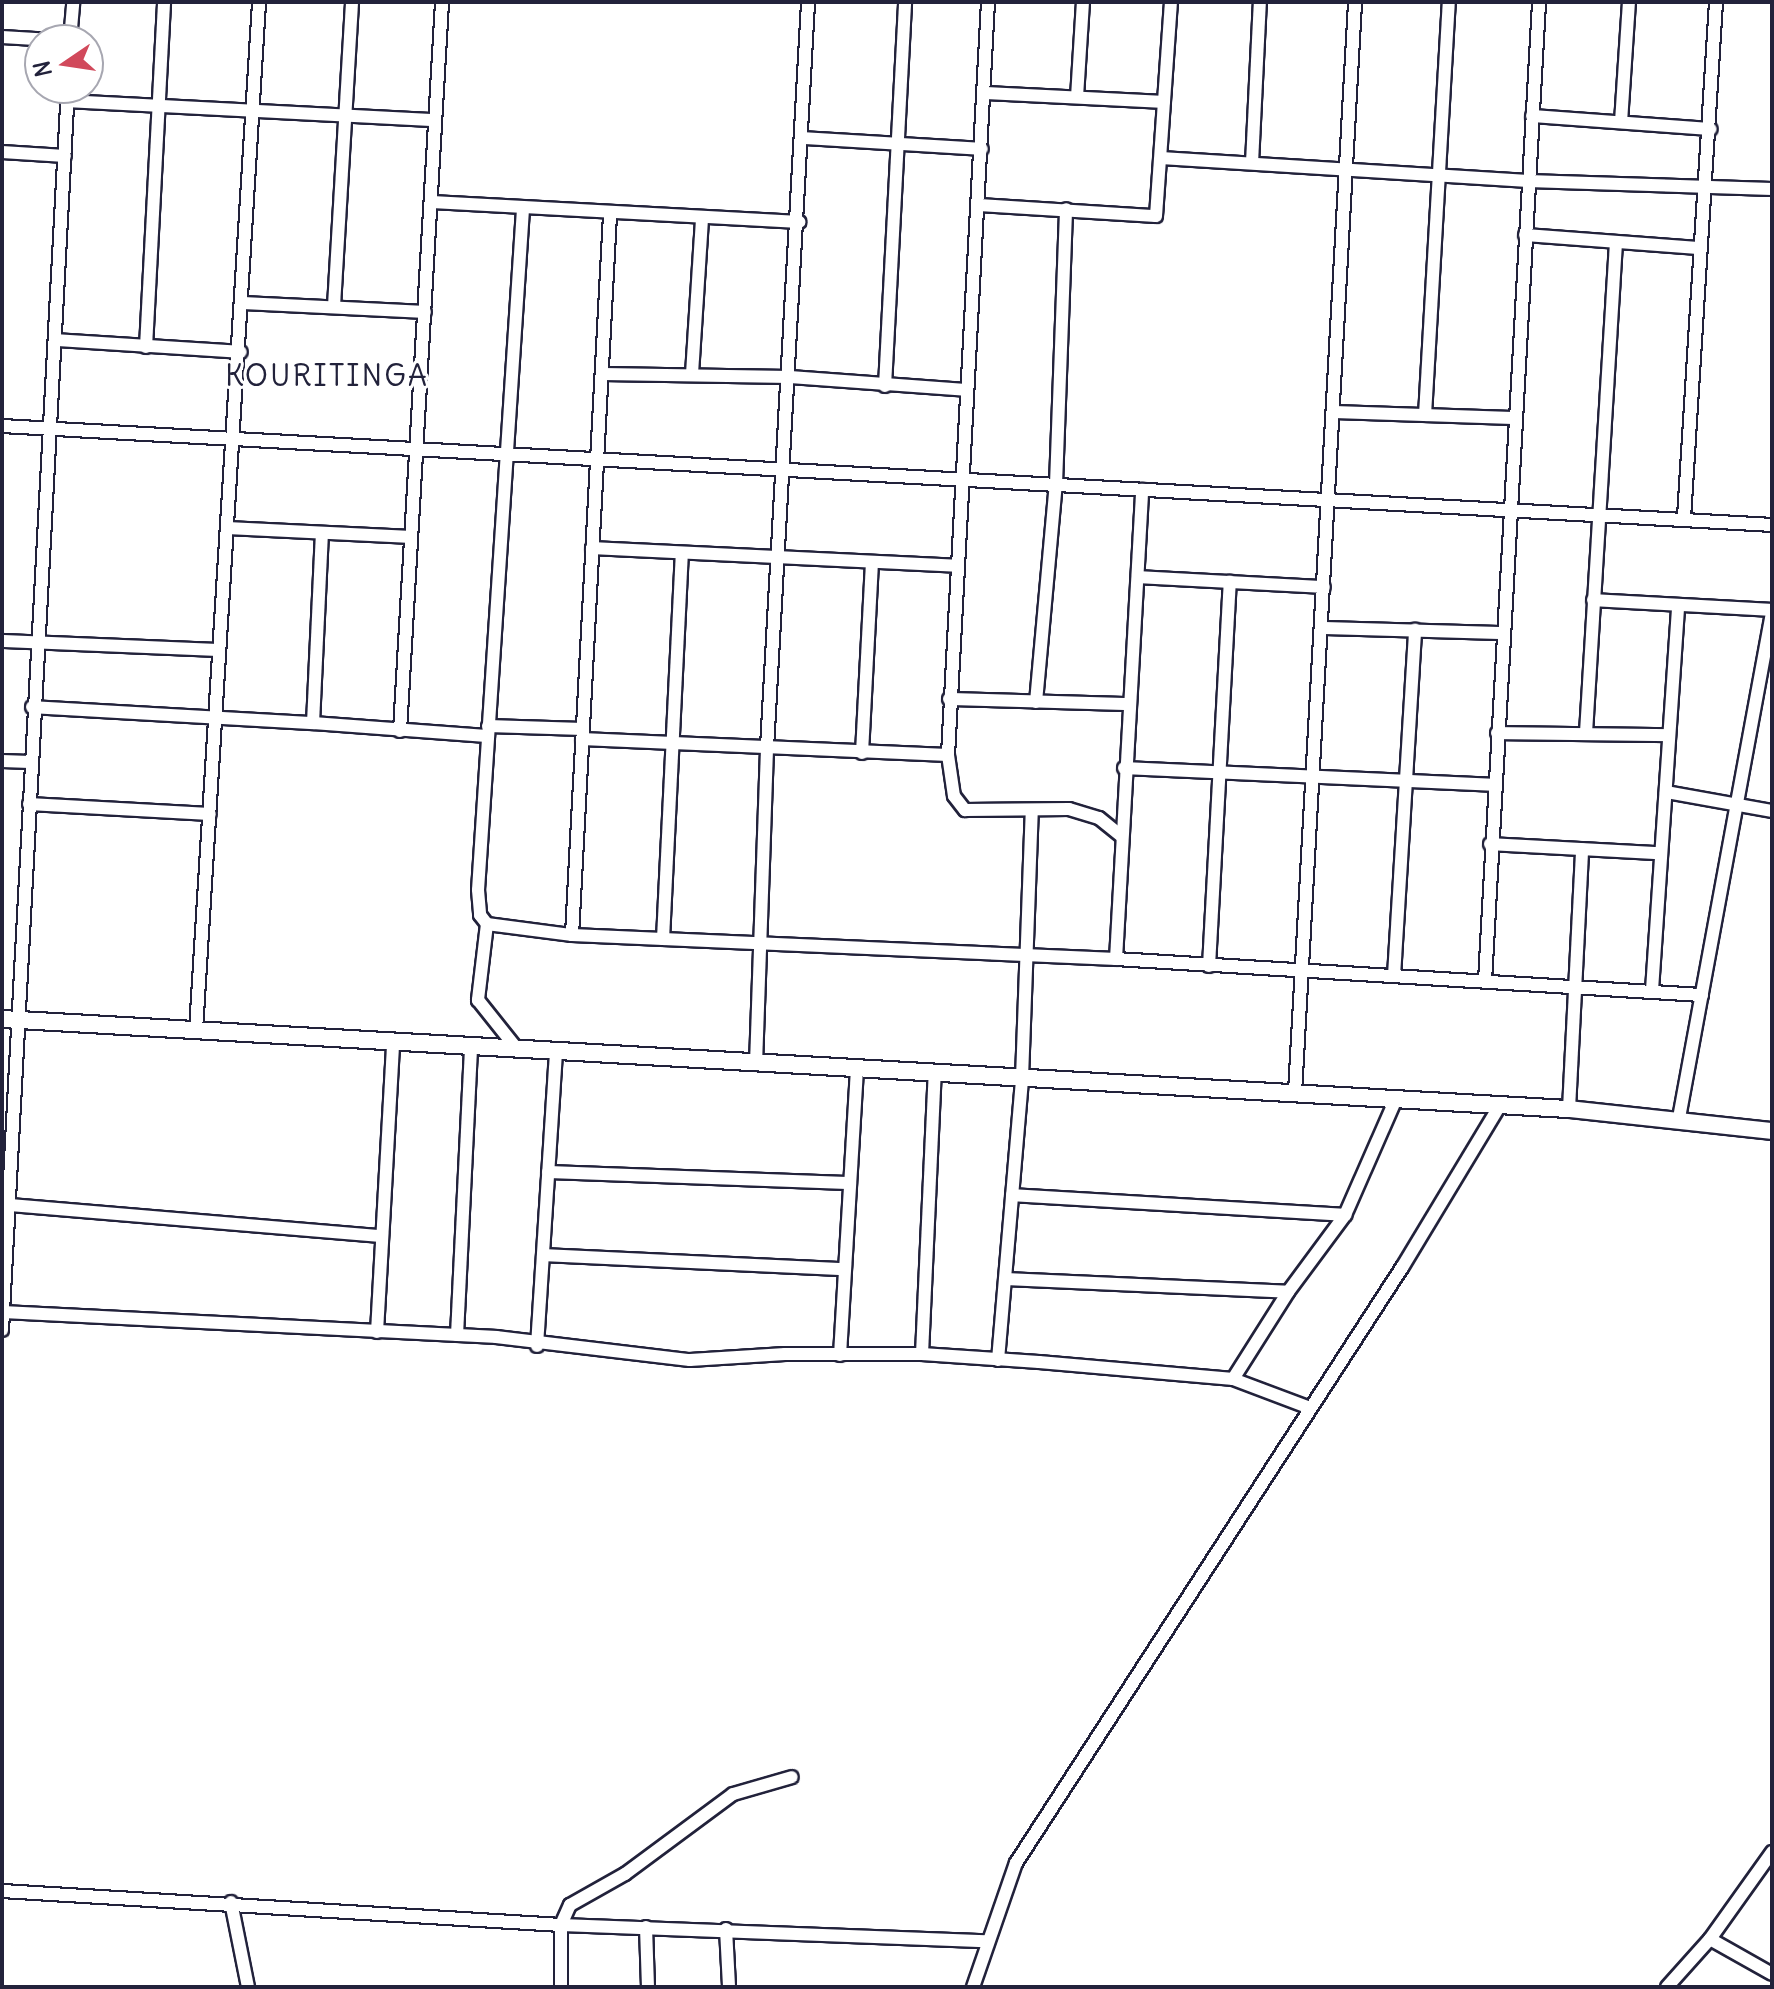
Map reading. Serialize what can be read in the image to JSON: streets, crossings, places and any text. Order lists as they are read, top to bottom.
{
  "districts": ["KOURITINGA"],
  "north": "left"
}
